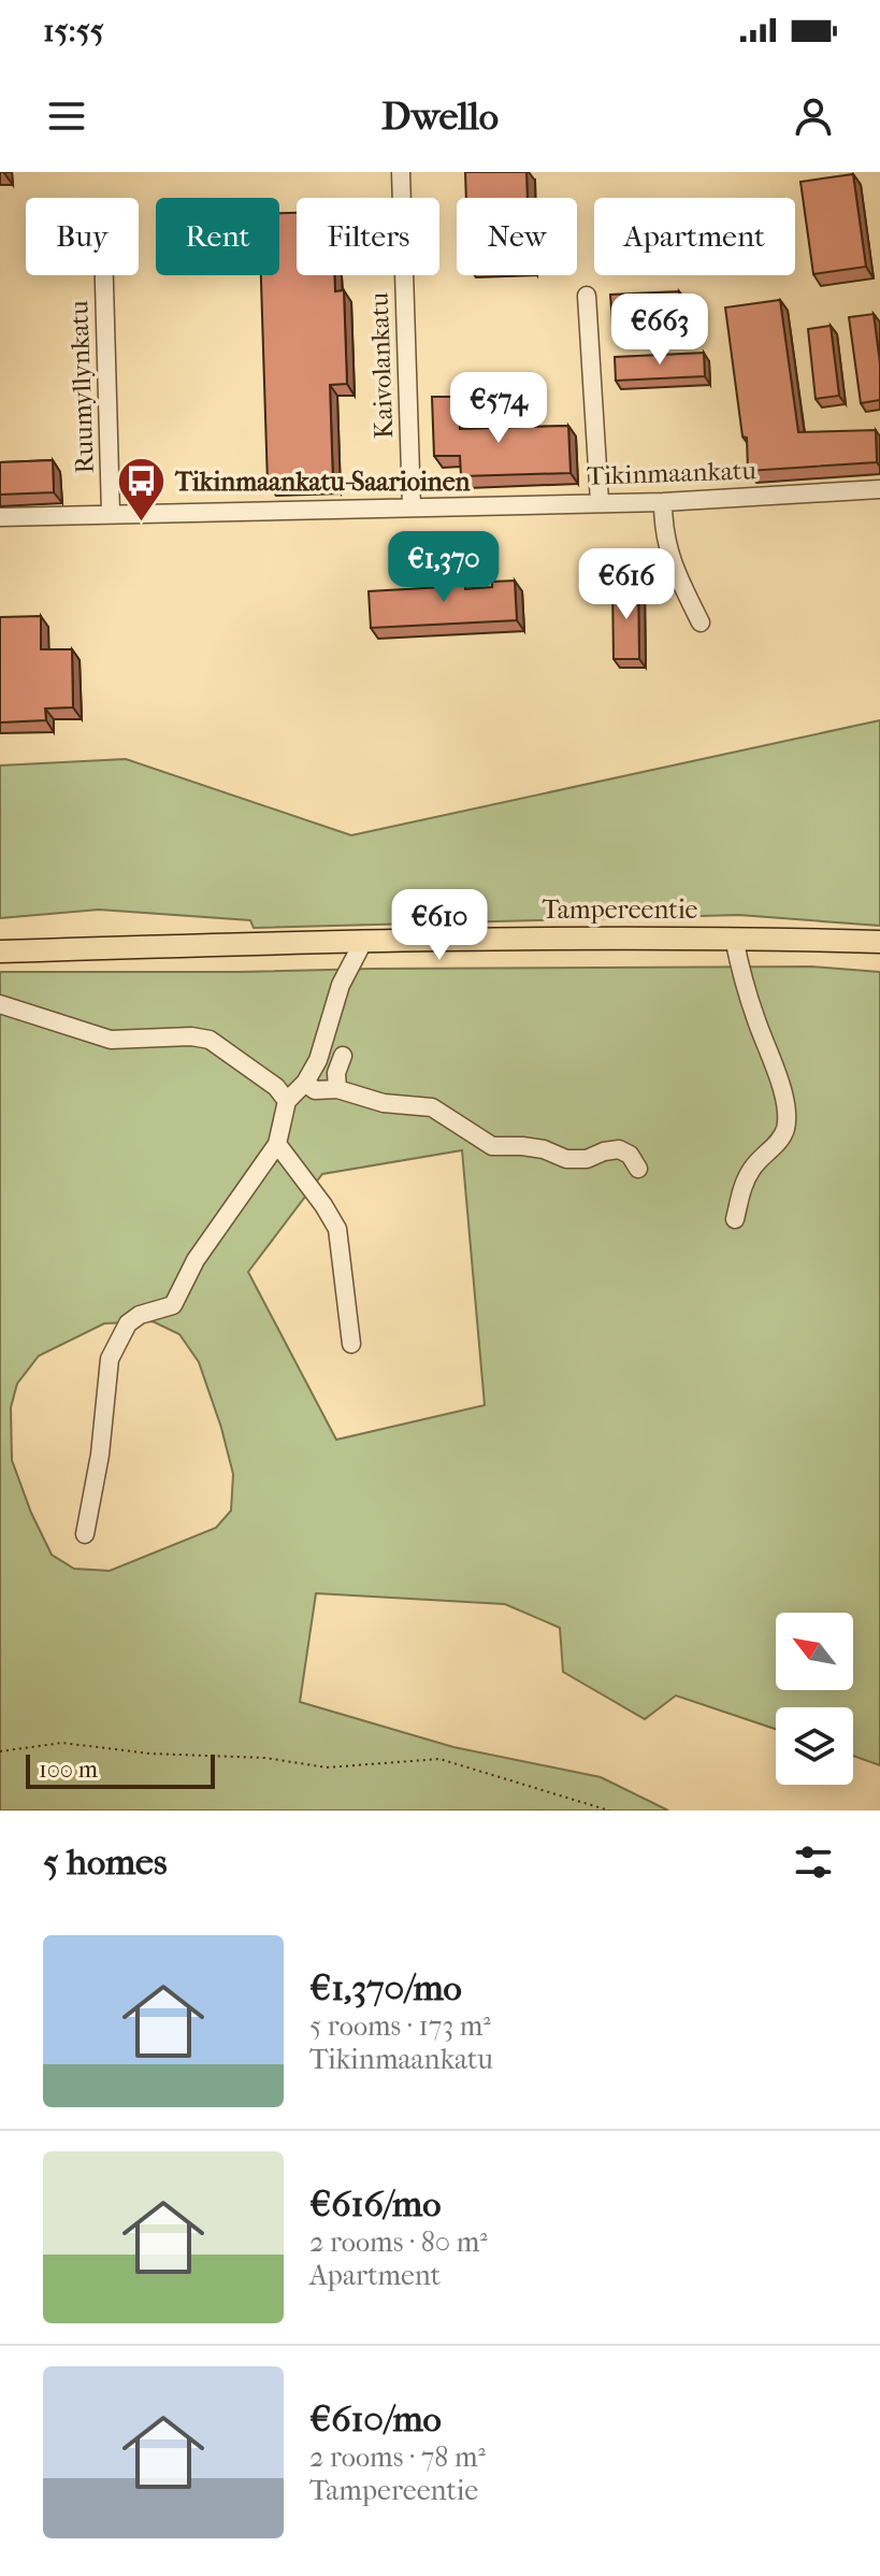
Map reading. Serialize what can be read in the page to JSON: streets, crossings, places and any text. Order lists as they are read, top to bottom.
{
  "streets": {
    "main road": ["Tampereentie"],
    "street": ["Kaivolankatu", "Ruumyllynkatu", "Tikinmaankatu"]
  },
  "crossings": [
    ["Kaivolankatu", "Tikinmaankatu"],
    ["Ruumyllynkatu", "Tikinmaankatu"]
  ],
  "places": {
    "bus stop": ["Tikinmaankatu-Saarioinen"]
  },
  "scale_bar": "100 m",
  "north": "top left",
  "page": {
    "status": "15:55",
    "header": "Dwello",
    "chip": [
      "Buy",
      "Rent",
      "Filters",
      "New",
      "Apartment"
    ],
    "price": [
      "€663",
      "€574",
      "€1,370",
      "€616",
      "€610"
    ],
    "scale": "100 m",
    "heading": "5 homes",
    "list": [
      {
        "name": "€1,370/mo",
        "note": "5 rooms · 173 m² · Tikinmaankatu"
      },
      {
        "name": "€616/mo",
        "note": "2 rooms · 80 m² · Apartment"
      },
      {
        "name": "€610/mo",
        "note": "2 rooms · 78 m² · Tampereentie"
      }
    ]
  }
}
